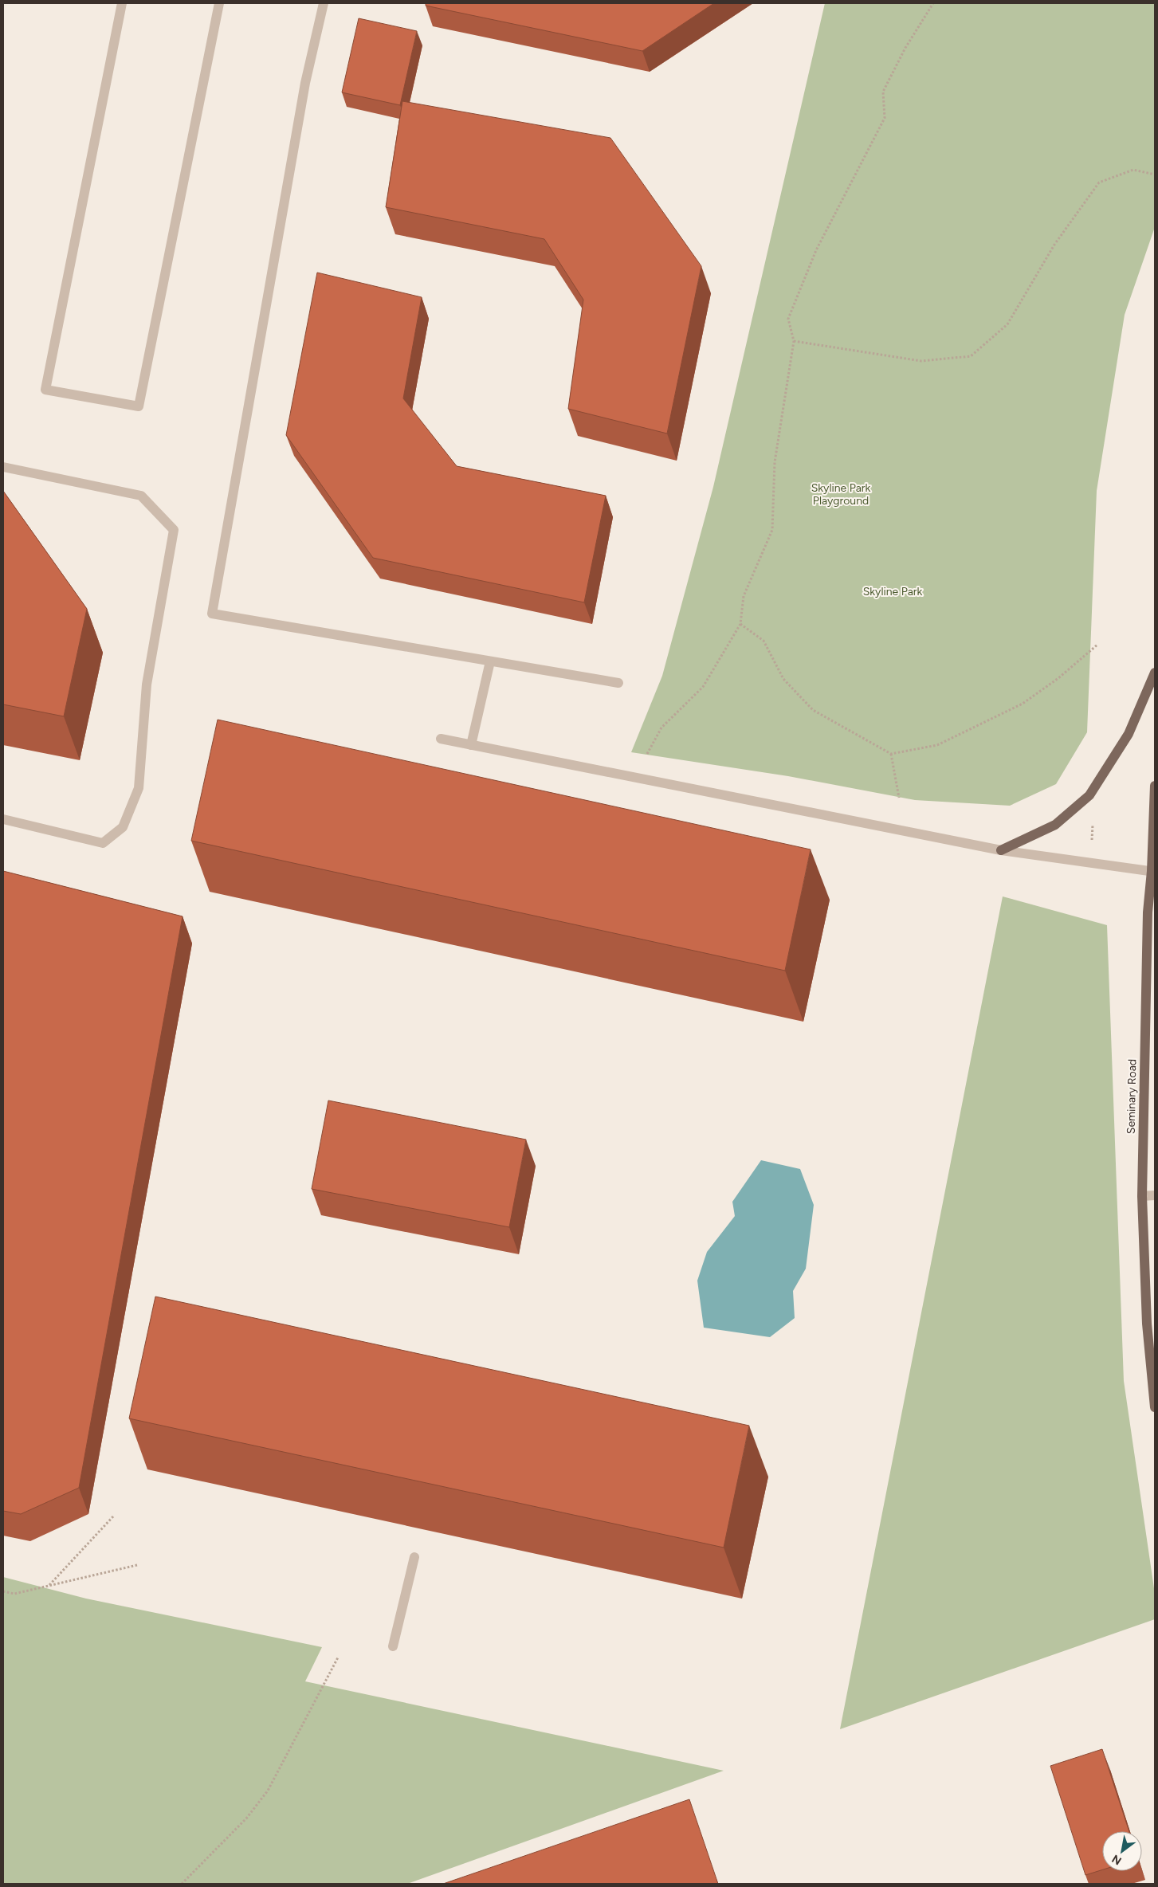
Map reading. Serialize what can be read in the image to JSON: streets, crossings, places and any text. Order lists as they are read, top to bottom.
{
  "streets": {
    "main road": ["Seminary Road"]
  },
  "parks": ["Skyline Park Playground", "Skyline Park"],
  "north": "bottom left"
}
